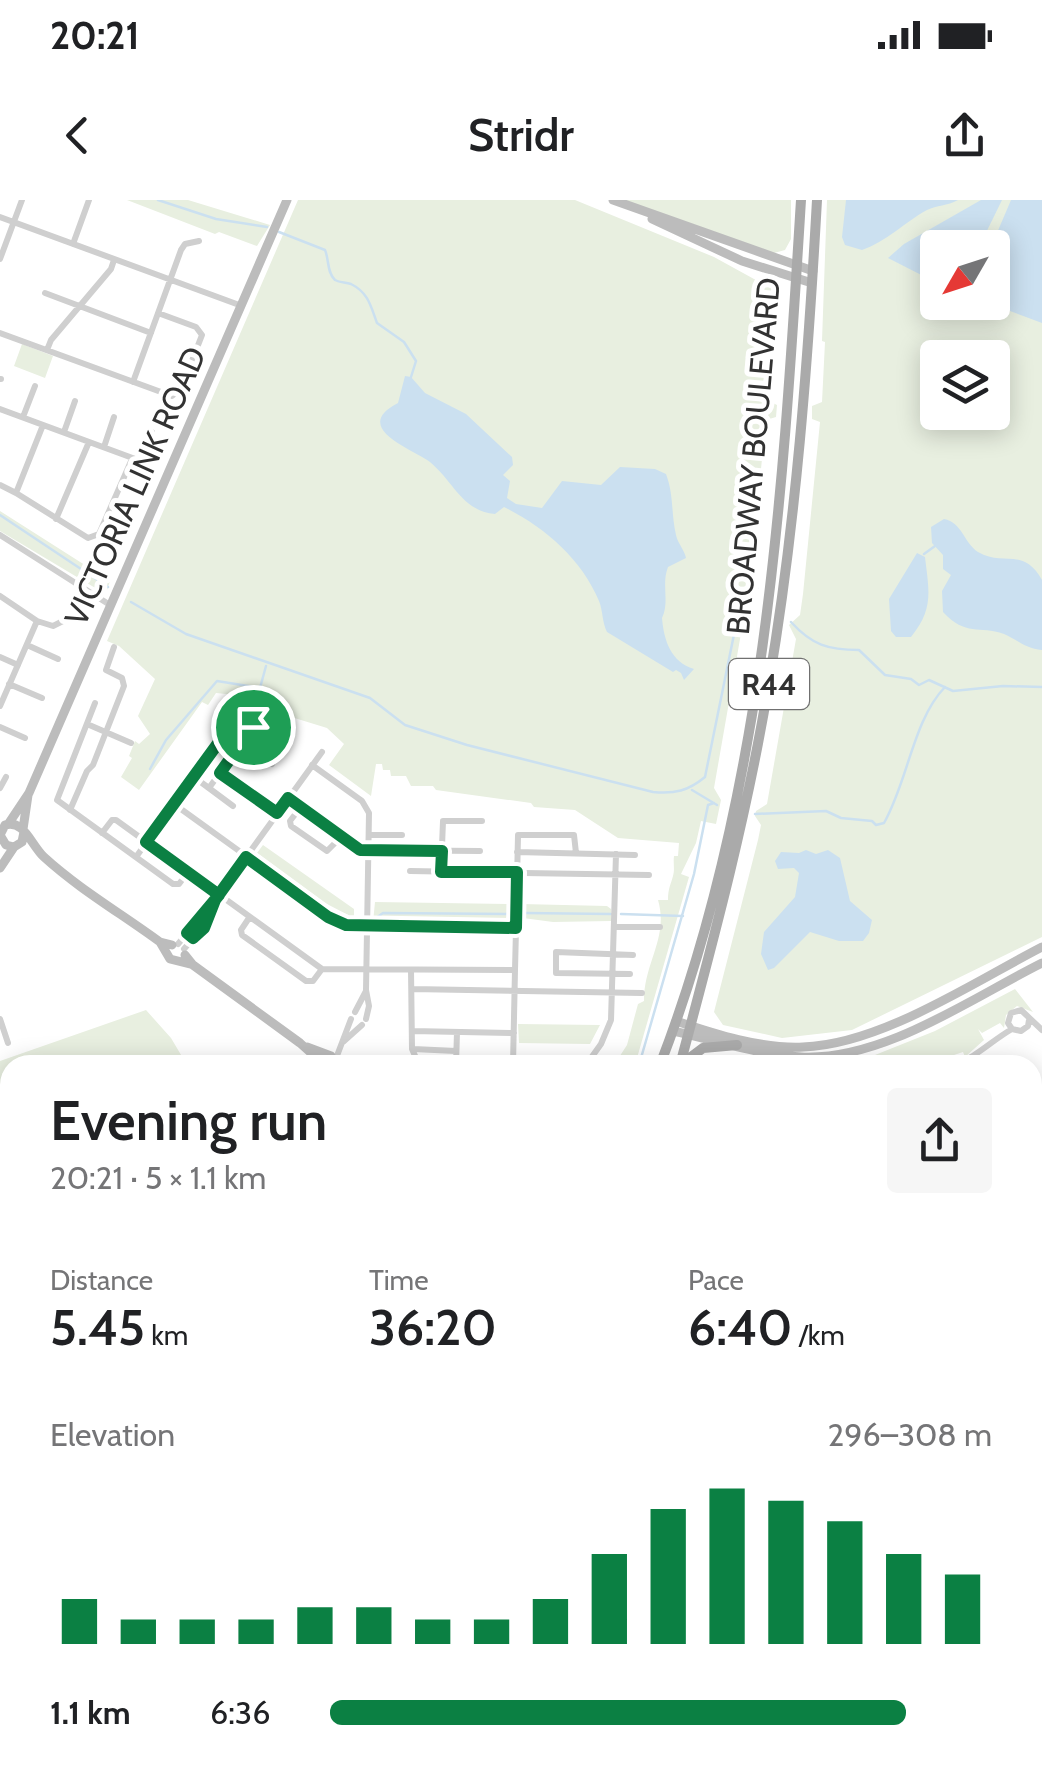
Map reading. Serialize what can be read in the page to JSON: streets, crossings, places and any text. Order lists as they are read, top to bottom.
{
  "streets": {
    "main road": ["BROADWAY BOULEVARD", "R44"],
    "street": ["VICTORIA LINK ROAD"]
  },
  "north": "bottom left",
  "page": {
    "status": "20:21",
    "header": "Stridr",
    "heading": ["Evening run", "20:21 · 5 × 1.1 km"],
    "stats": [
      ["Distance", "5.45 km"],
      ["Time", "36:20"],
      ["Pace", "6:40 /km"]
    ],
    "chart": ["Elevation", "296–308 m"],
    "list": [
      {
        "name": "1.1 km",
        "note": "6:36"
      }
    ]
  }
}
